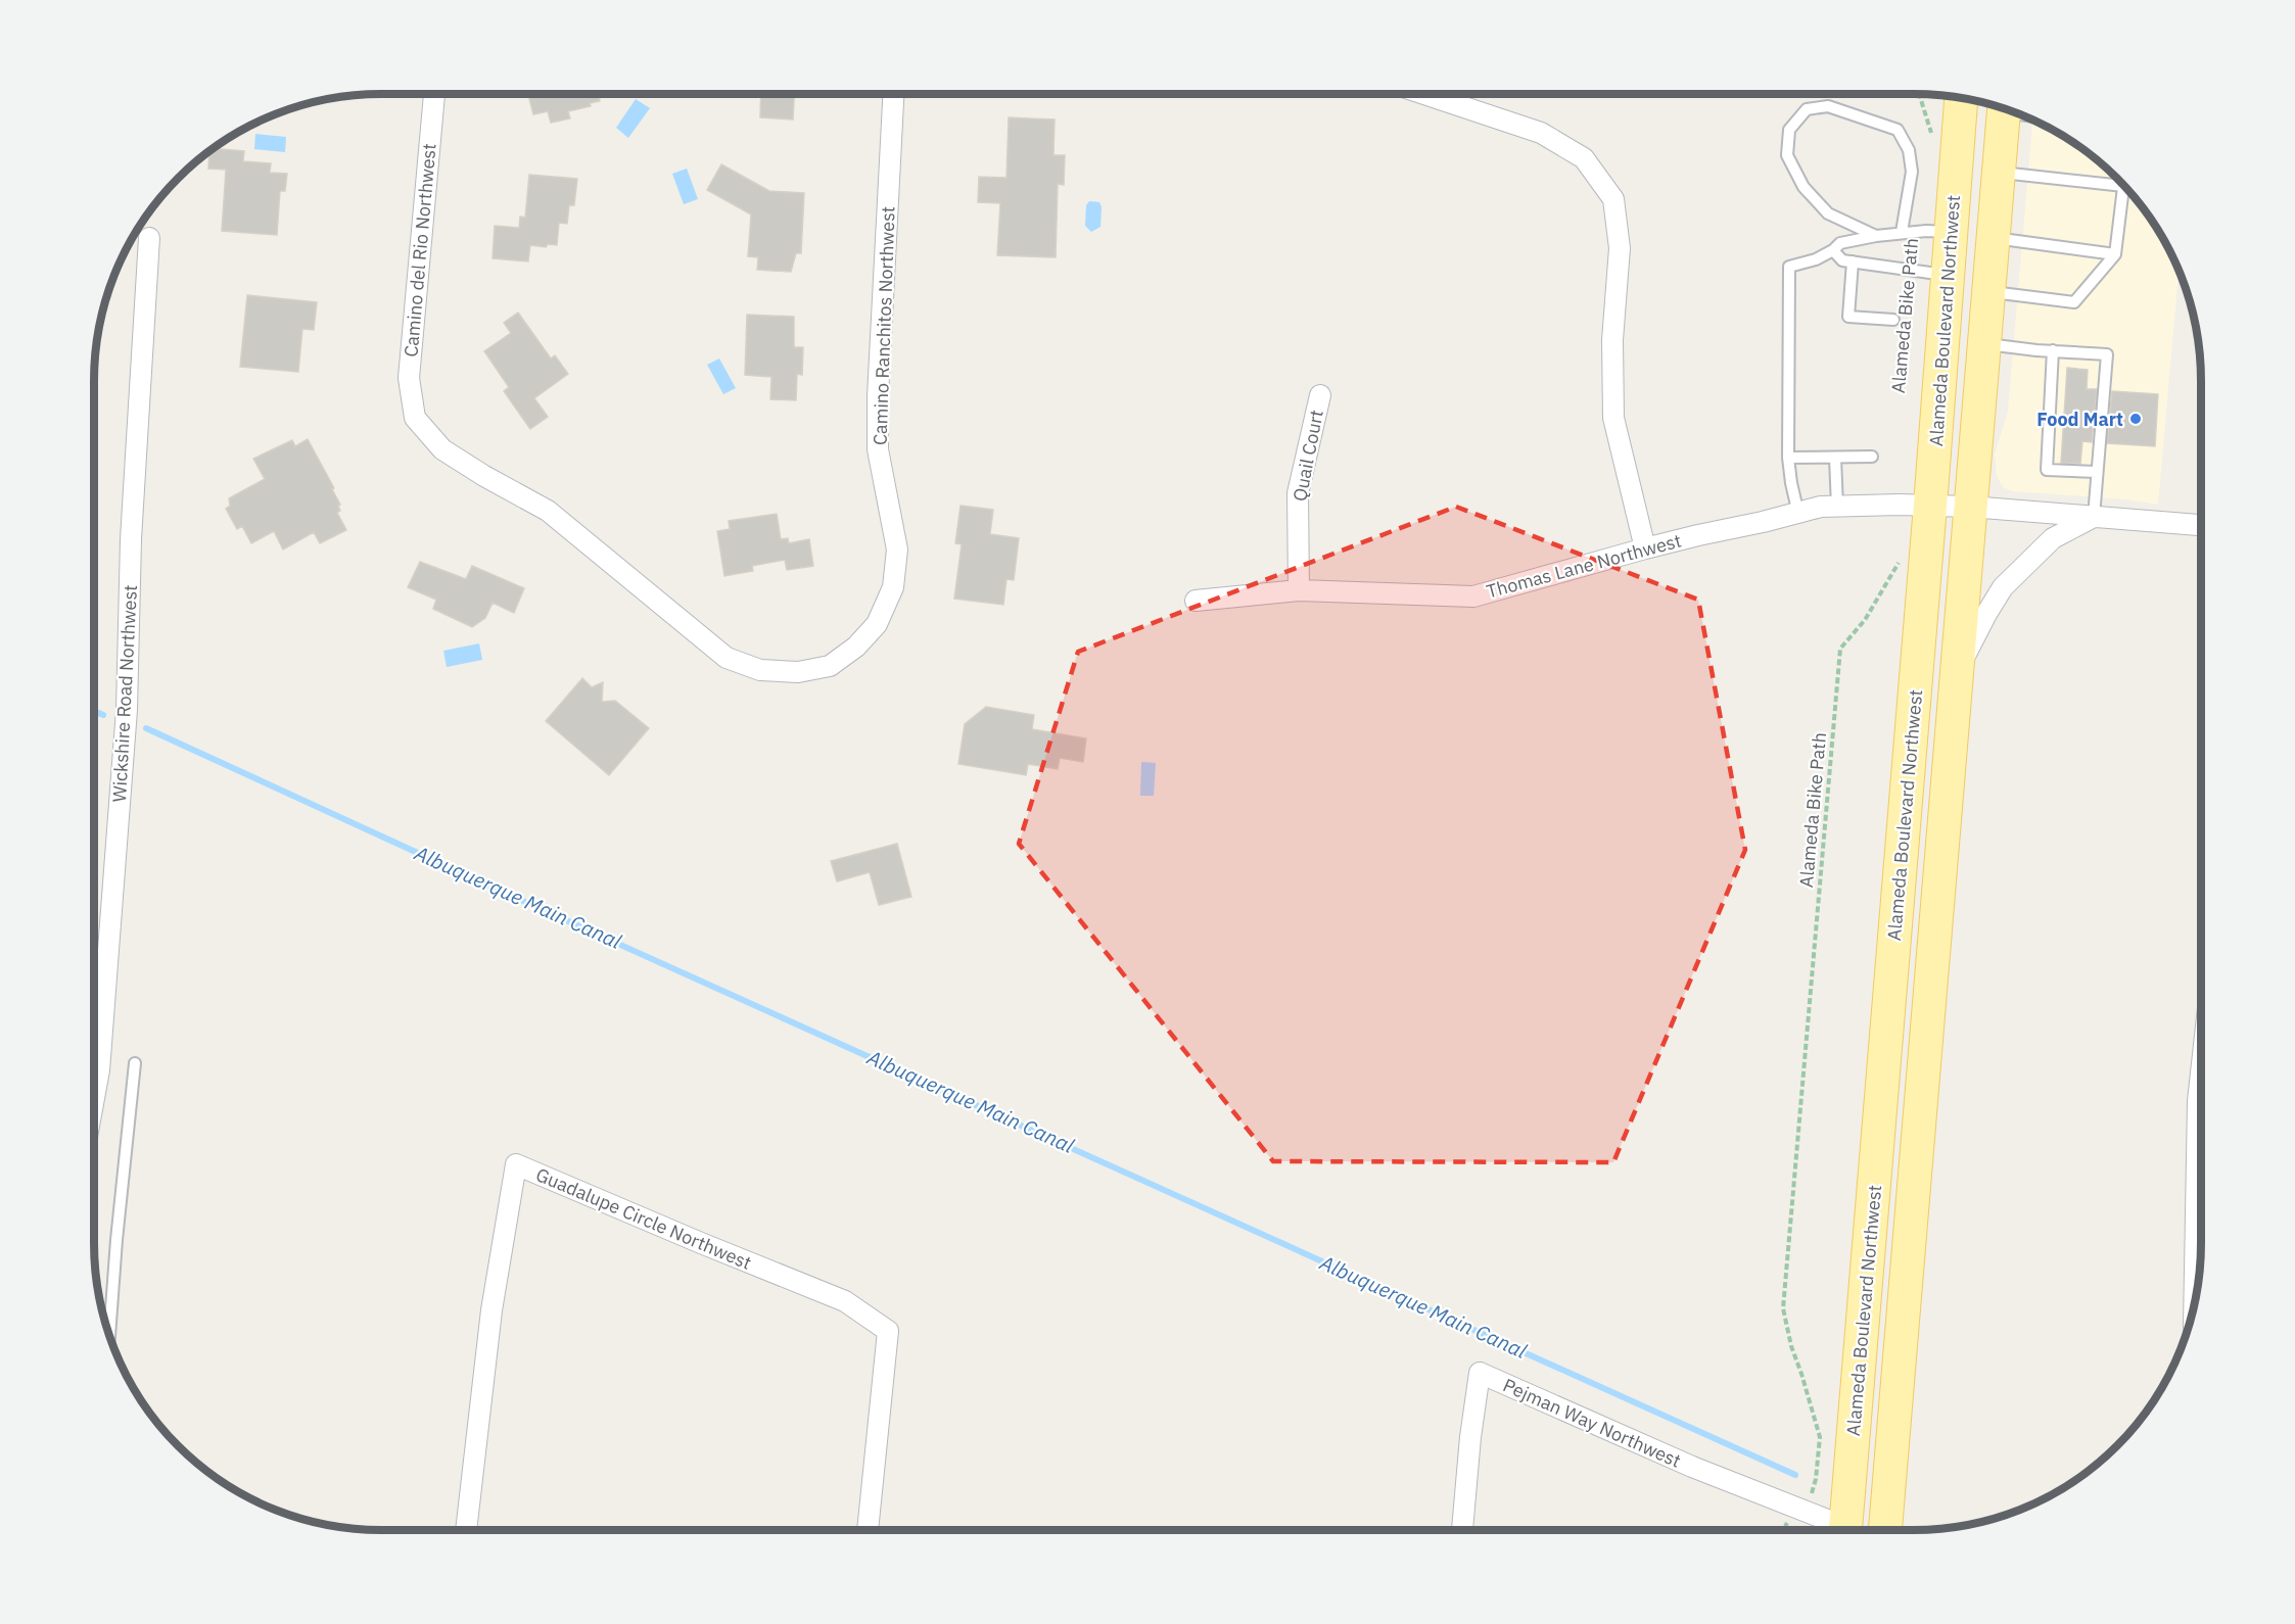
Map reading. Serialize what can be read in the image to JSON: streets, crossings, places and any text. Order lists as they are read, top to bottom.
{
  "streets": {
    "main road": ["Alameda Boulevard Northwest"],
    "street": [
      "Camino del Rio Northwest",
      "Camino Ranchitos Northwest",
      "Quail Court",
      "Thomas Lane Northwest",
      "Wickshire Road Northwest",
      "Guadalupe Circle Northwest",
      "Pejman Way Northwest"
    ],
    "path": ["Alameda Bike Path"]
  },
  "crossings": [
    ["Camino del Rio Northwest", "Camino Ranchitos Northwest"],
    ["Alameda Bike Path", "Pejman Way Northwest"],
    ["Alameda Boulevard Northwest", "Thomas Lane Northwest"],
    ["Quail Court", "Thomas Lane Northwest"]
  ],
  "water": ["Albuquerque Main Canal"],
  "places": ["Food Mart"]
}
